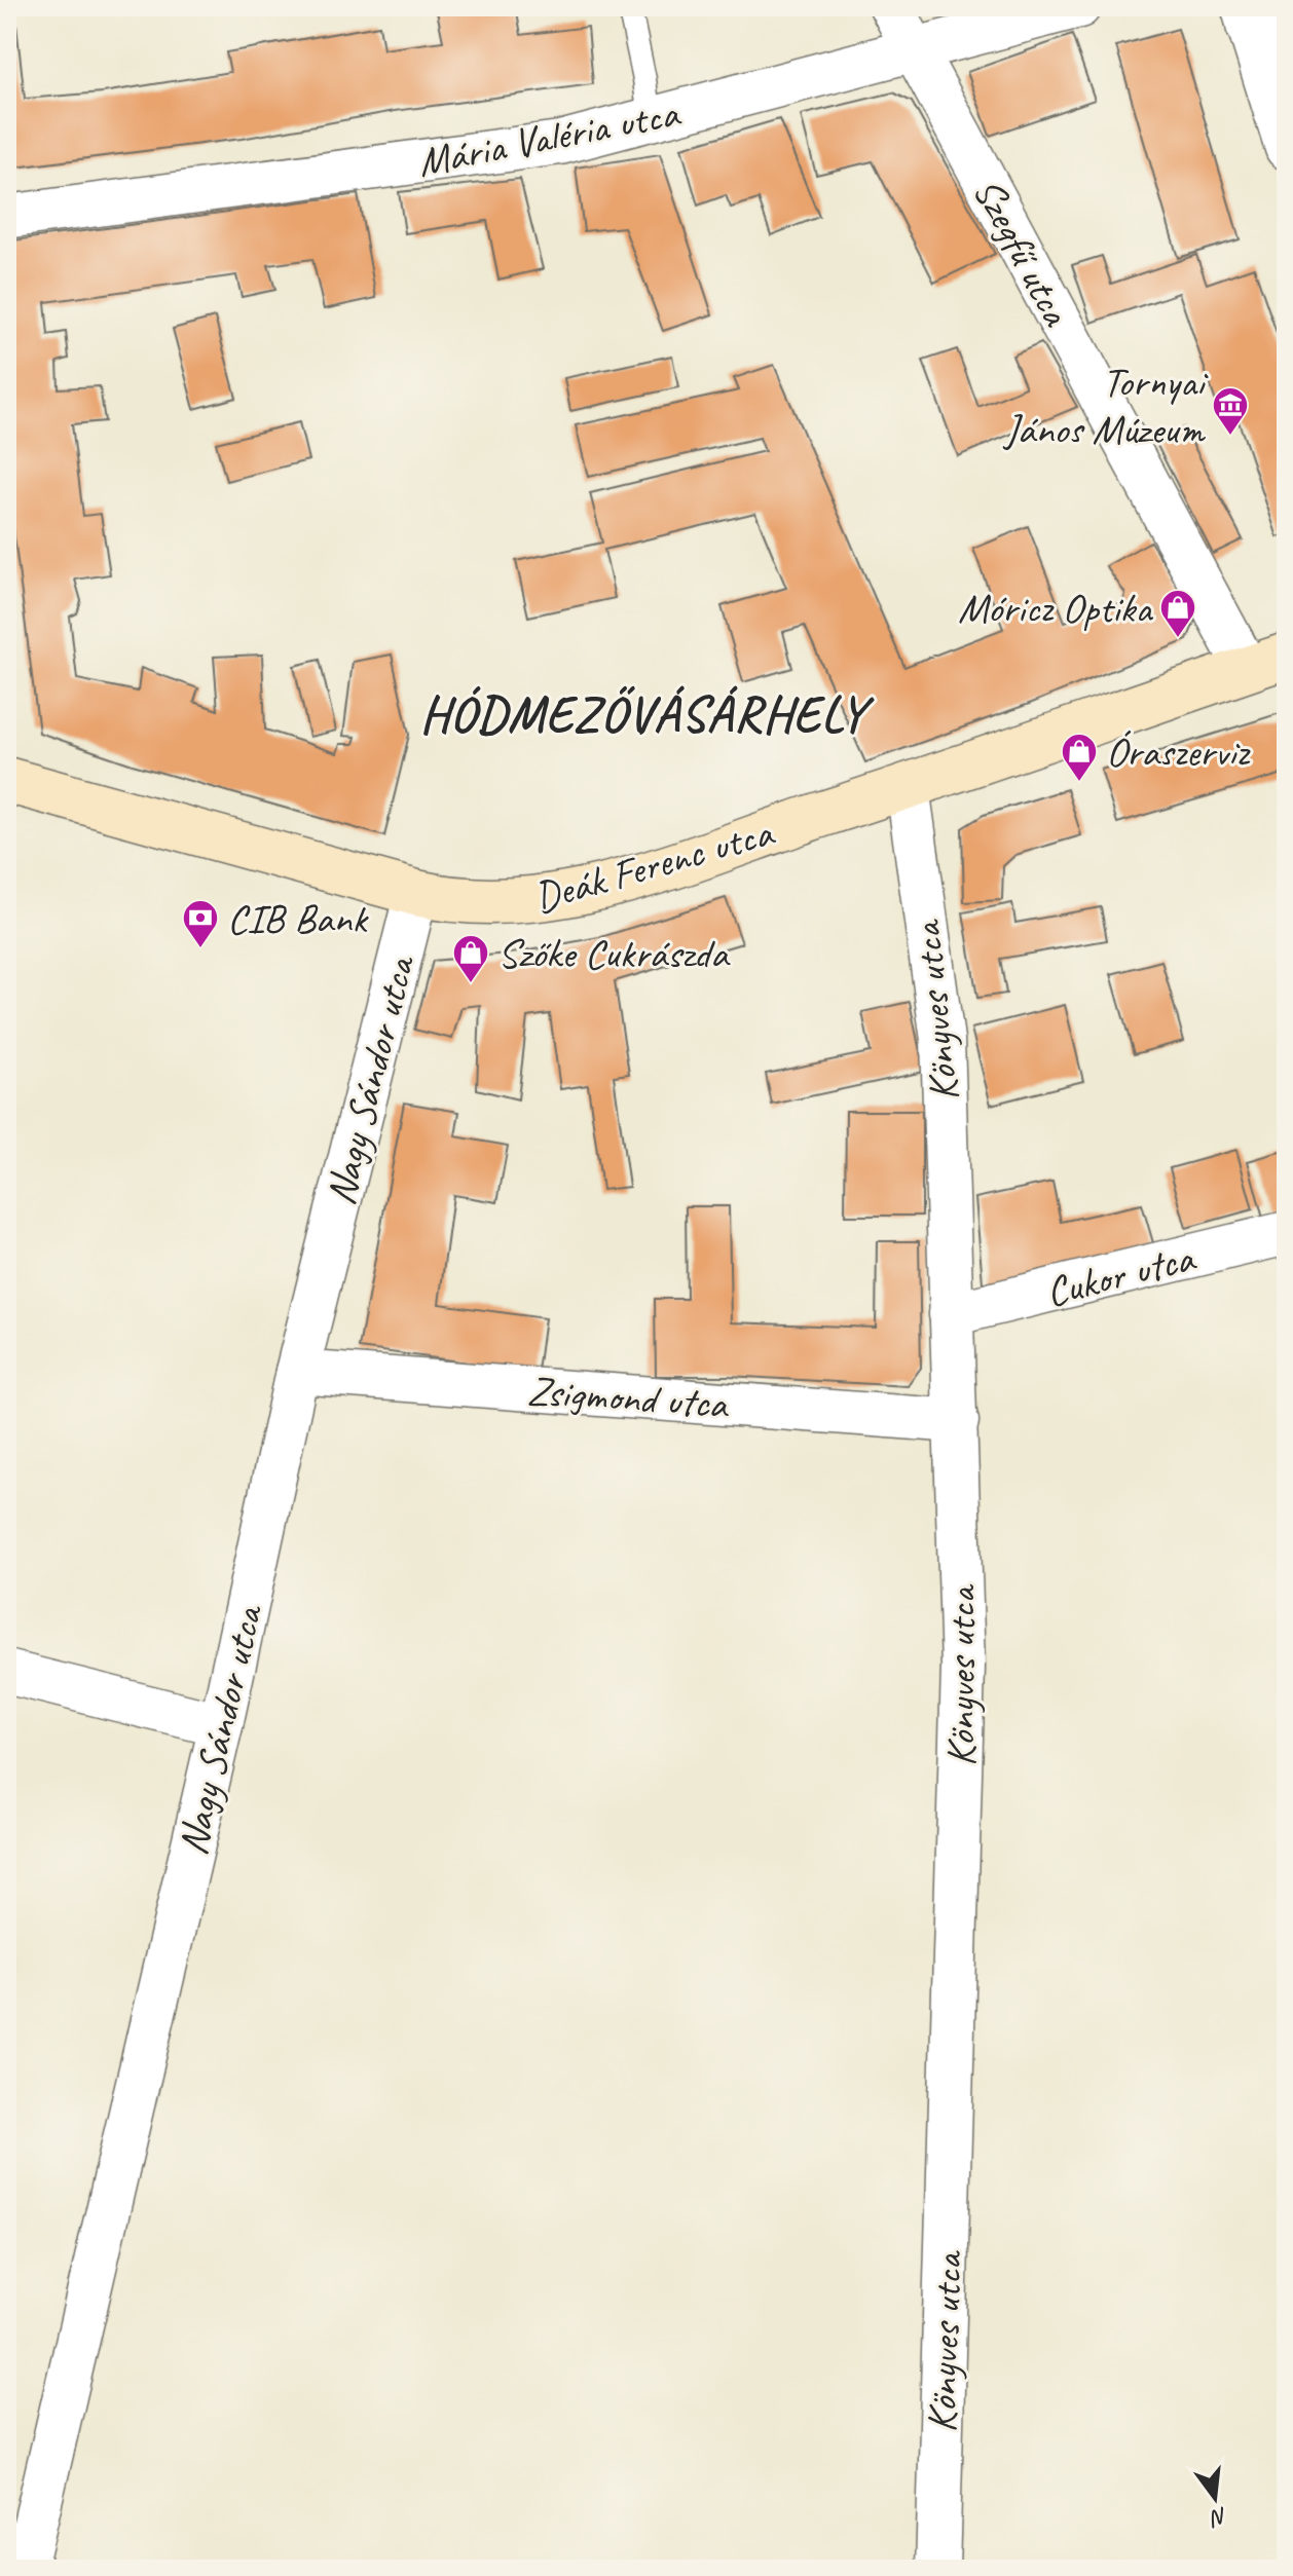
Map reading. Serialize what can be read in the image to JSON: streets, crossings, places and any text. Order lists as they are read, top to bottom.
{
  "streets": {
    "street": [
      "Mária Valéria utca",
      "Szegfű utca",
      "Deák Ferenc utca",
      "Könyves utca",
      "Nagy Sándor utca",
      "Cukor utca",
      "Zsigmond utca"
    ]
  },
  "crossings": [
    ["Mária Valéria utca", "Szegfű utca"],
    ["Szegfű utca", "Deák Ferenc utca"],
    ["Deák Ferenc utca", "Könyves utca"],
    ["Deák Ferenc utca", "Nagy Sándor utca"],
    ["Könyves utca", "Cukor utca"],
    ["Könyves utca", "Zsigmond utca"],
    ["Nagy Sándor utca", "Zsigmond utca"]
  ],
  "districts": ["HÓDMEZŐVÁSÁRHELY"],
  "places": {
    "museum": ["Tornyai János Múzeum"],
    "shop": ["Móricz Optika", "Óraszerviz", "Szőke Cukrászda"],
    "bank": ["CIB Bank"]
  },
  "north": "bottom"
}
